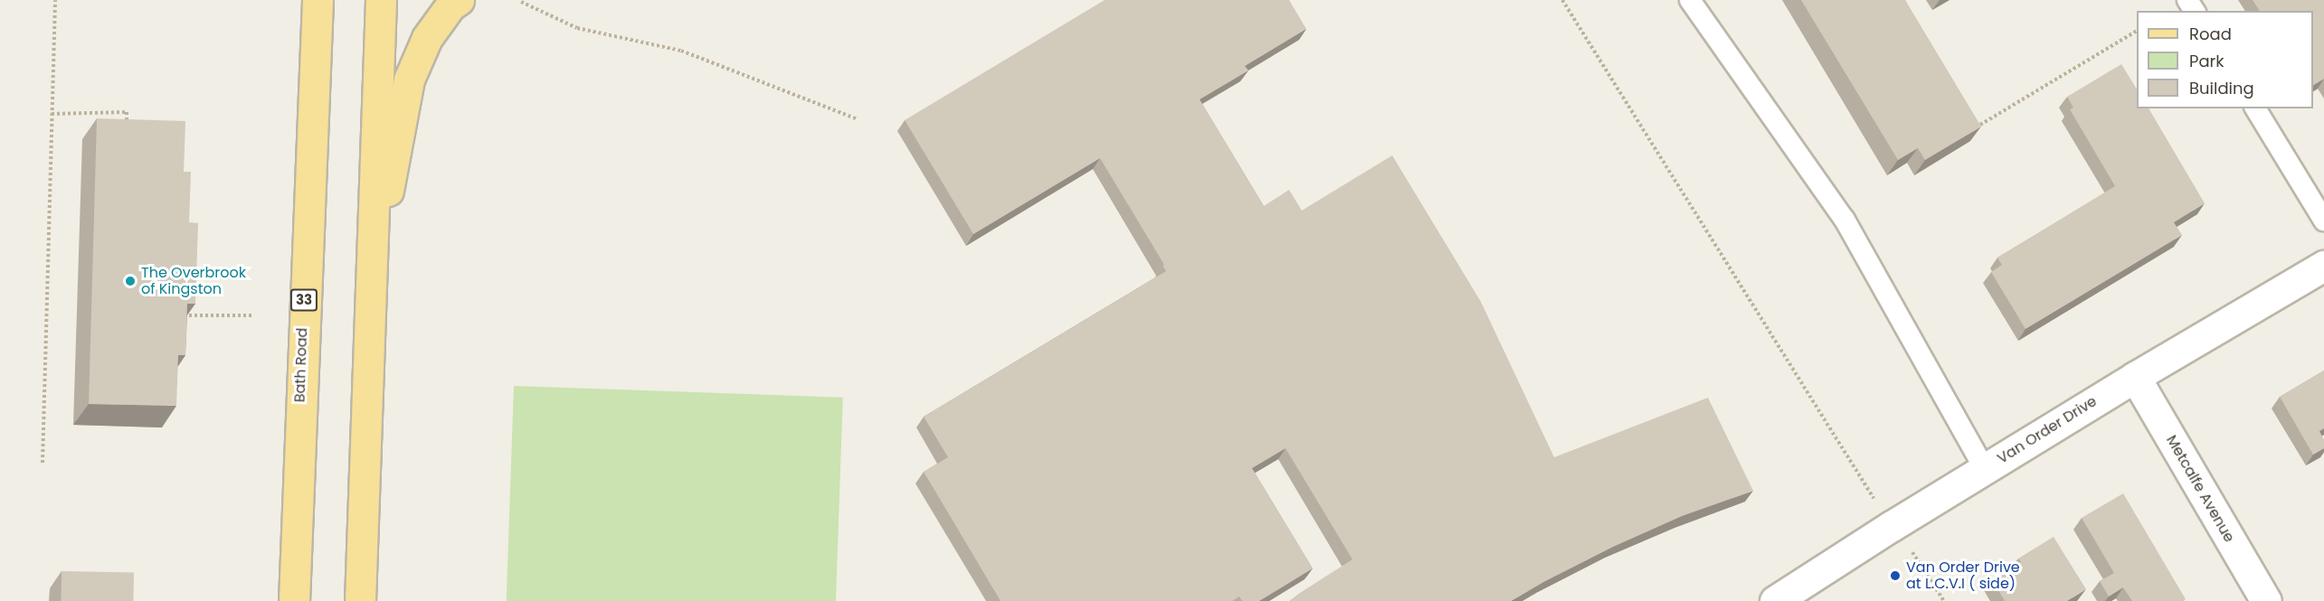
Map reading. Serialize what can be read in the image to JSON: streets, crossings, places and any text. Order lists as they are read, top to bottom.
{
  "streets": {
    "main road": ["33", "Bath Road"],
    "street": ["Van Order Drive", "Metcalfe Avenue"]
  },
  "crossings": [
    ["Van Order Drive", "Metcalfe Avenue"]
  ],
  "places": ["The Overbrook of Kingston", "Van Order Drive at L.C.V.I ( side)"],
  "legend": ["Road", "Park", "Building"]
}
